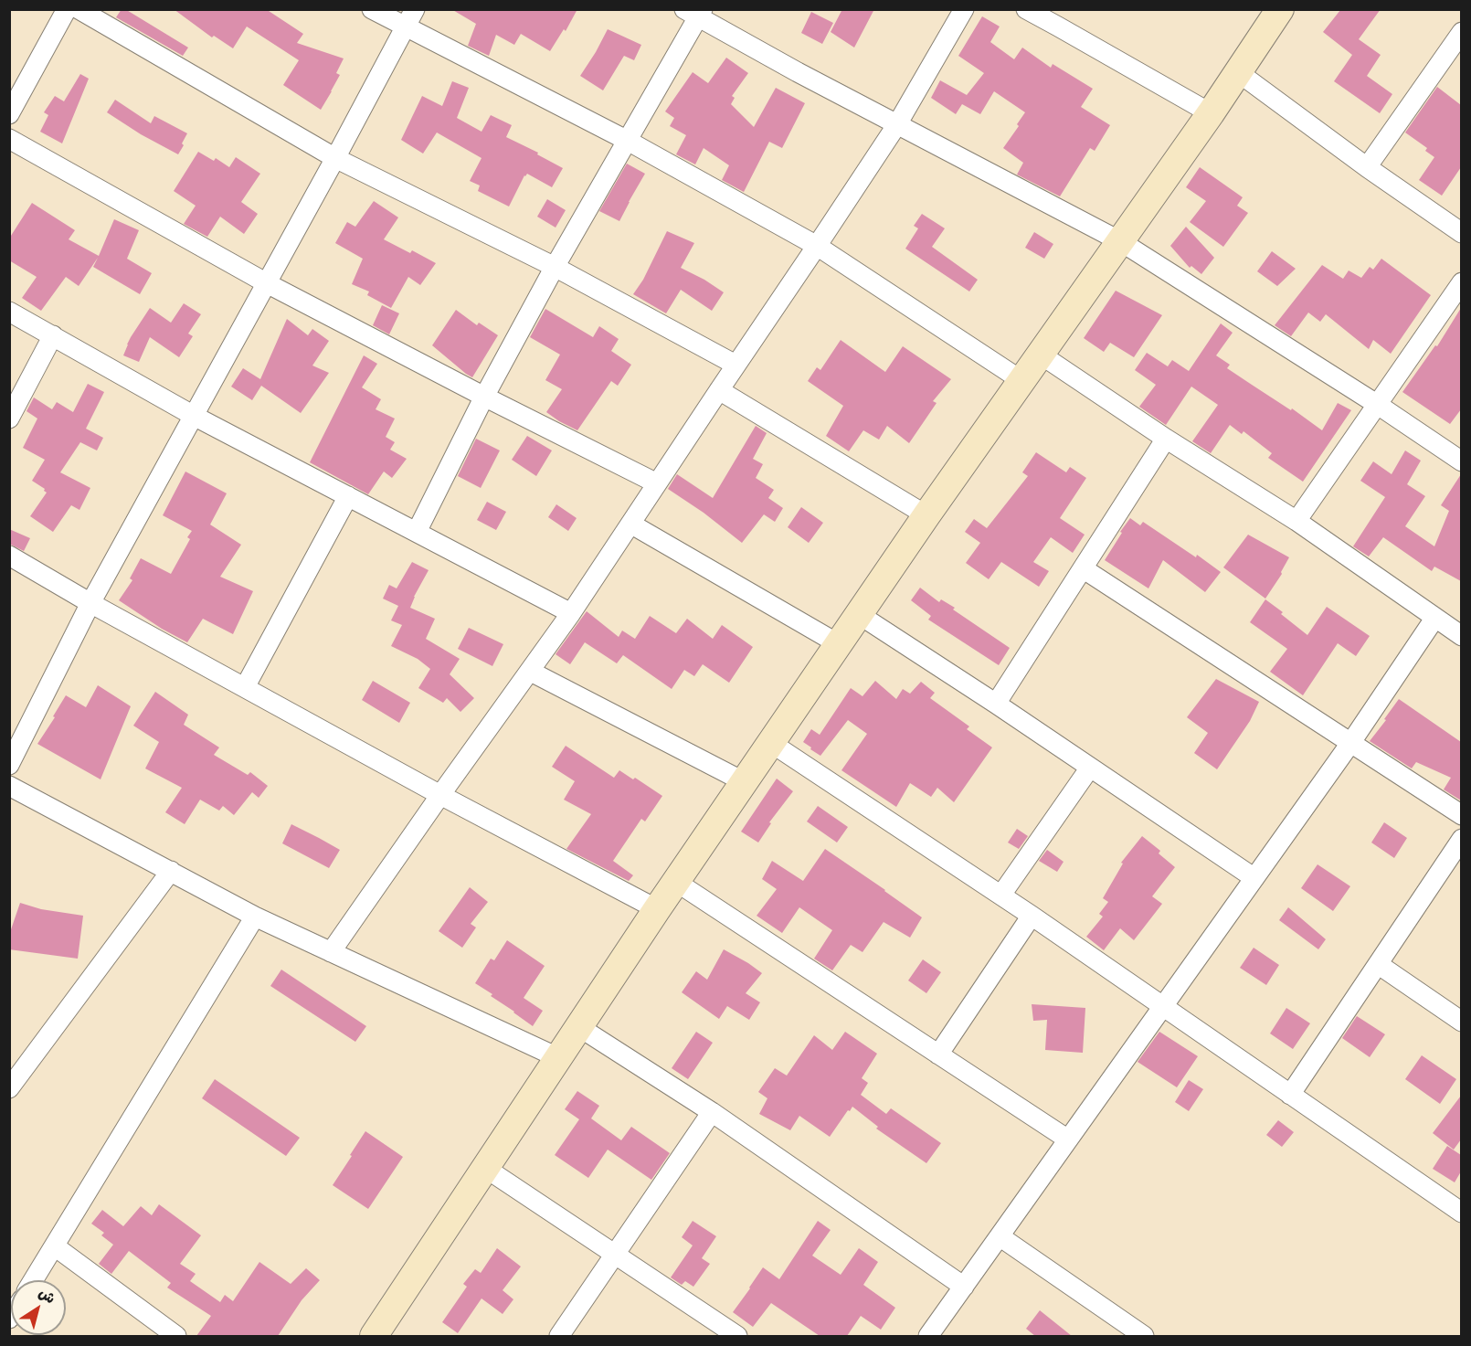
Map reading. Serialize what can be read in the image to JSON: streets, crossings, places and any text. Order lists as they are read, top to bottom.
{
  "north": "top right"
}
